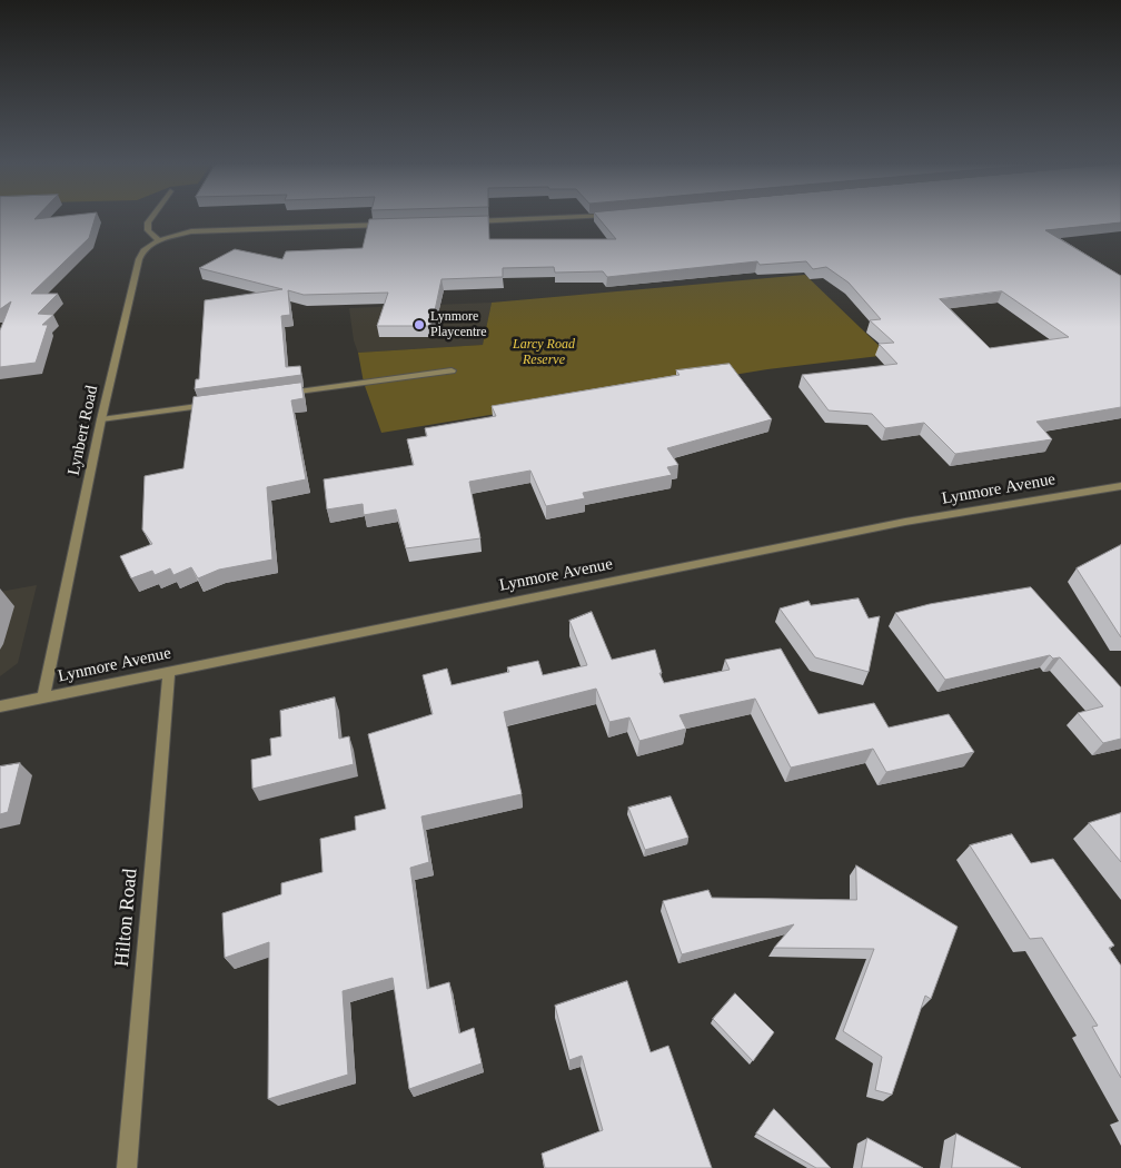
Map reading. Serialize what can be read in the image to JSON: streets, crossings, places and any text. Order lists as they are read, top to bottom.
{
  "streets": {
    "street": ["Lynbert Road", "Lynmore Avenue", "Hilton Road"]
  },
  "crossings": [
    ["Lynbert Road", "Lynmore Avenue"],
    ["Lynmore Avenue", "Hilton Road"]
  ],
  "parks": ["Larcy Road Reserve"],
  "places": ["Lynmore Playcentre"]
}
